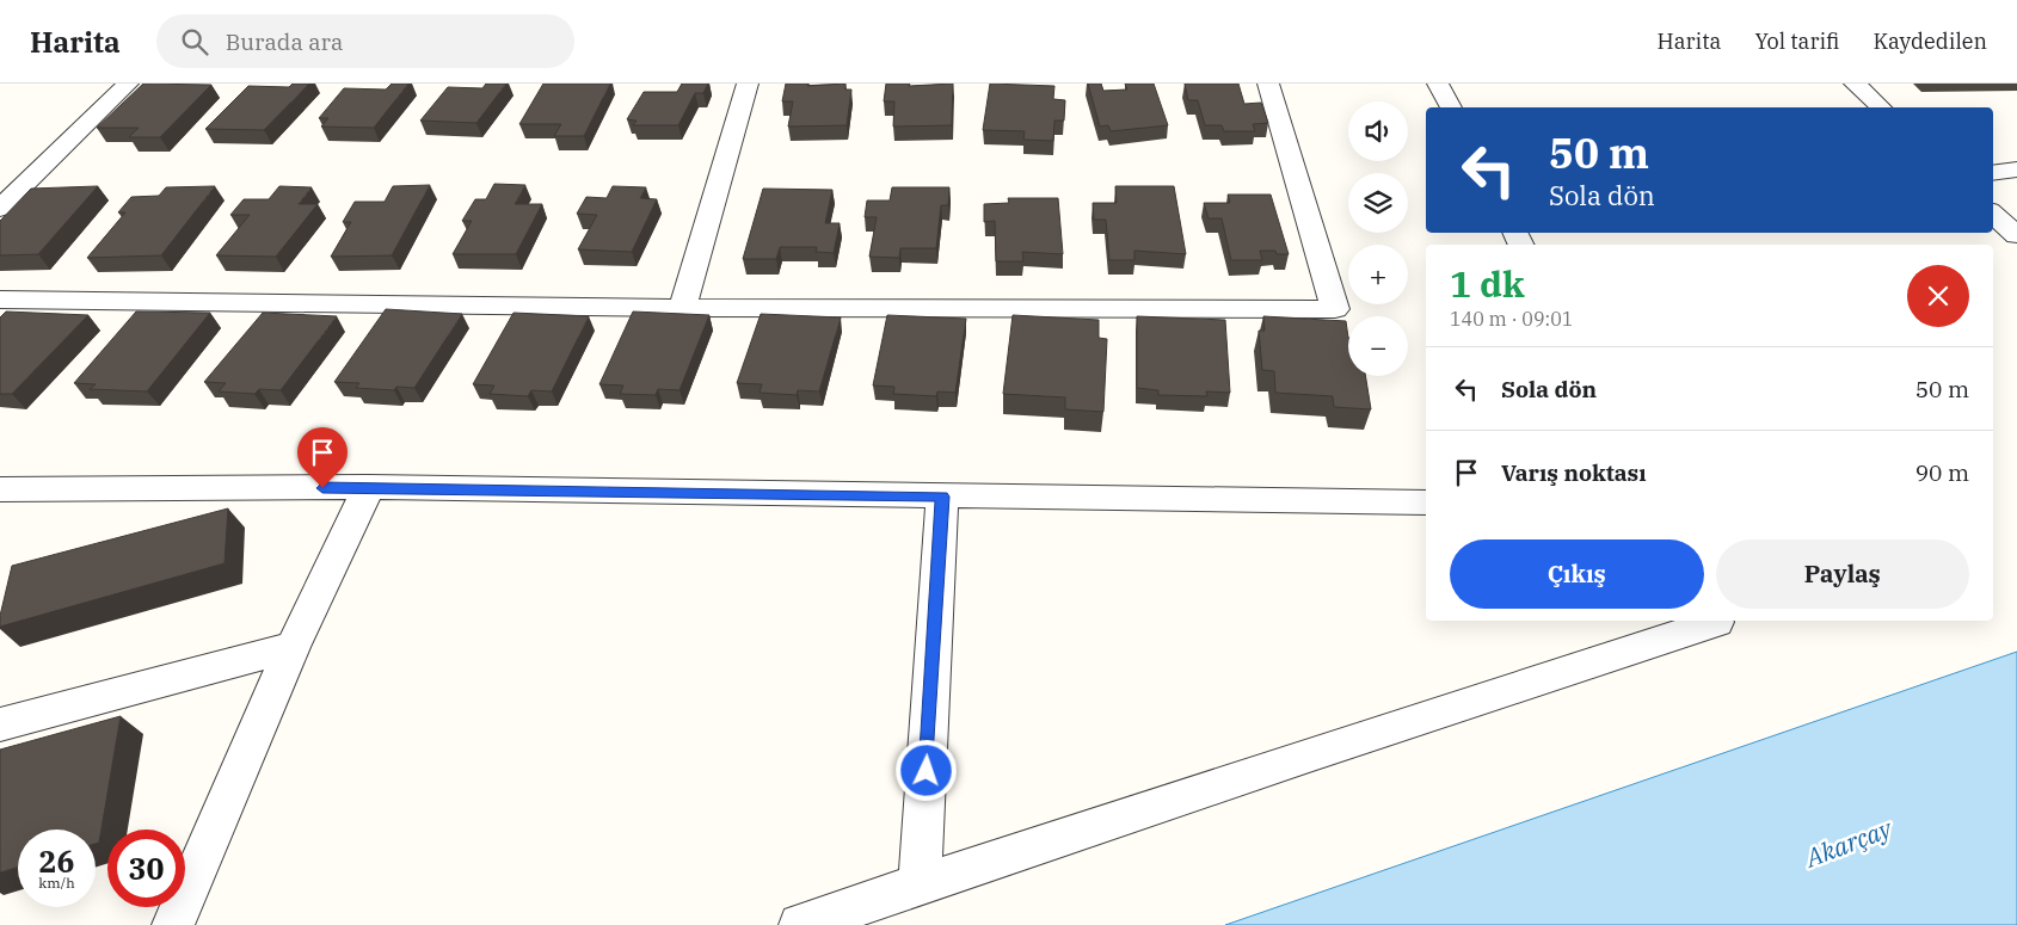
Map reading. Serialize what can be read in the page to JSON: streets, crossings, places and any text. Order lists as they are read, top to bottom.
{
  "water": ["Akarçay"],
  "page": {
    "header": "Harita",
    "search": "Burada ara",
    "nav": ["Harita", "Yol tarifi", "Kaydedilen"],
    "map_buttons": ["+", "−"],
    "turn": ["50 m", "Sola dön"],
    "heading": ["1 dk", "140 m · 09:01"],
    "list": [
      {
        "name": "Sola dön",
        "value": "50 m"
      },
      {
        "name": "Varış noktası",
        "value": "90 m"
      }
    ],
    "buttons": ["Çıkış", "Paylaş"],
    "speed": "26 km/h",
    "limit": "30"
  }
}
